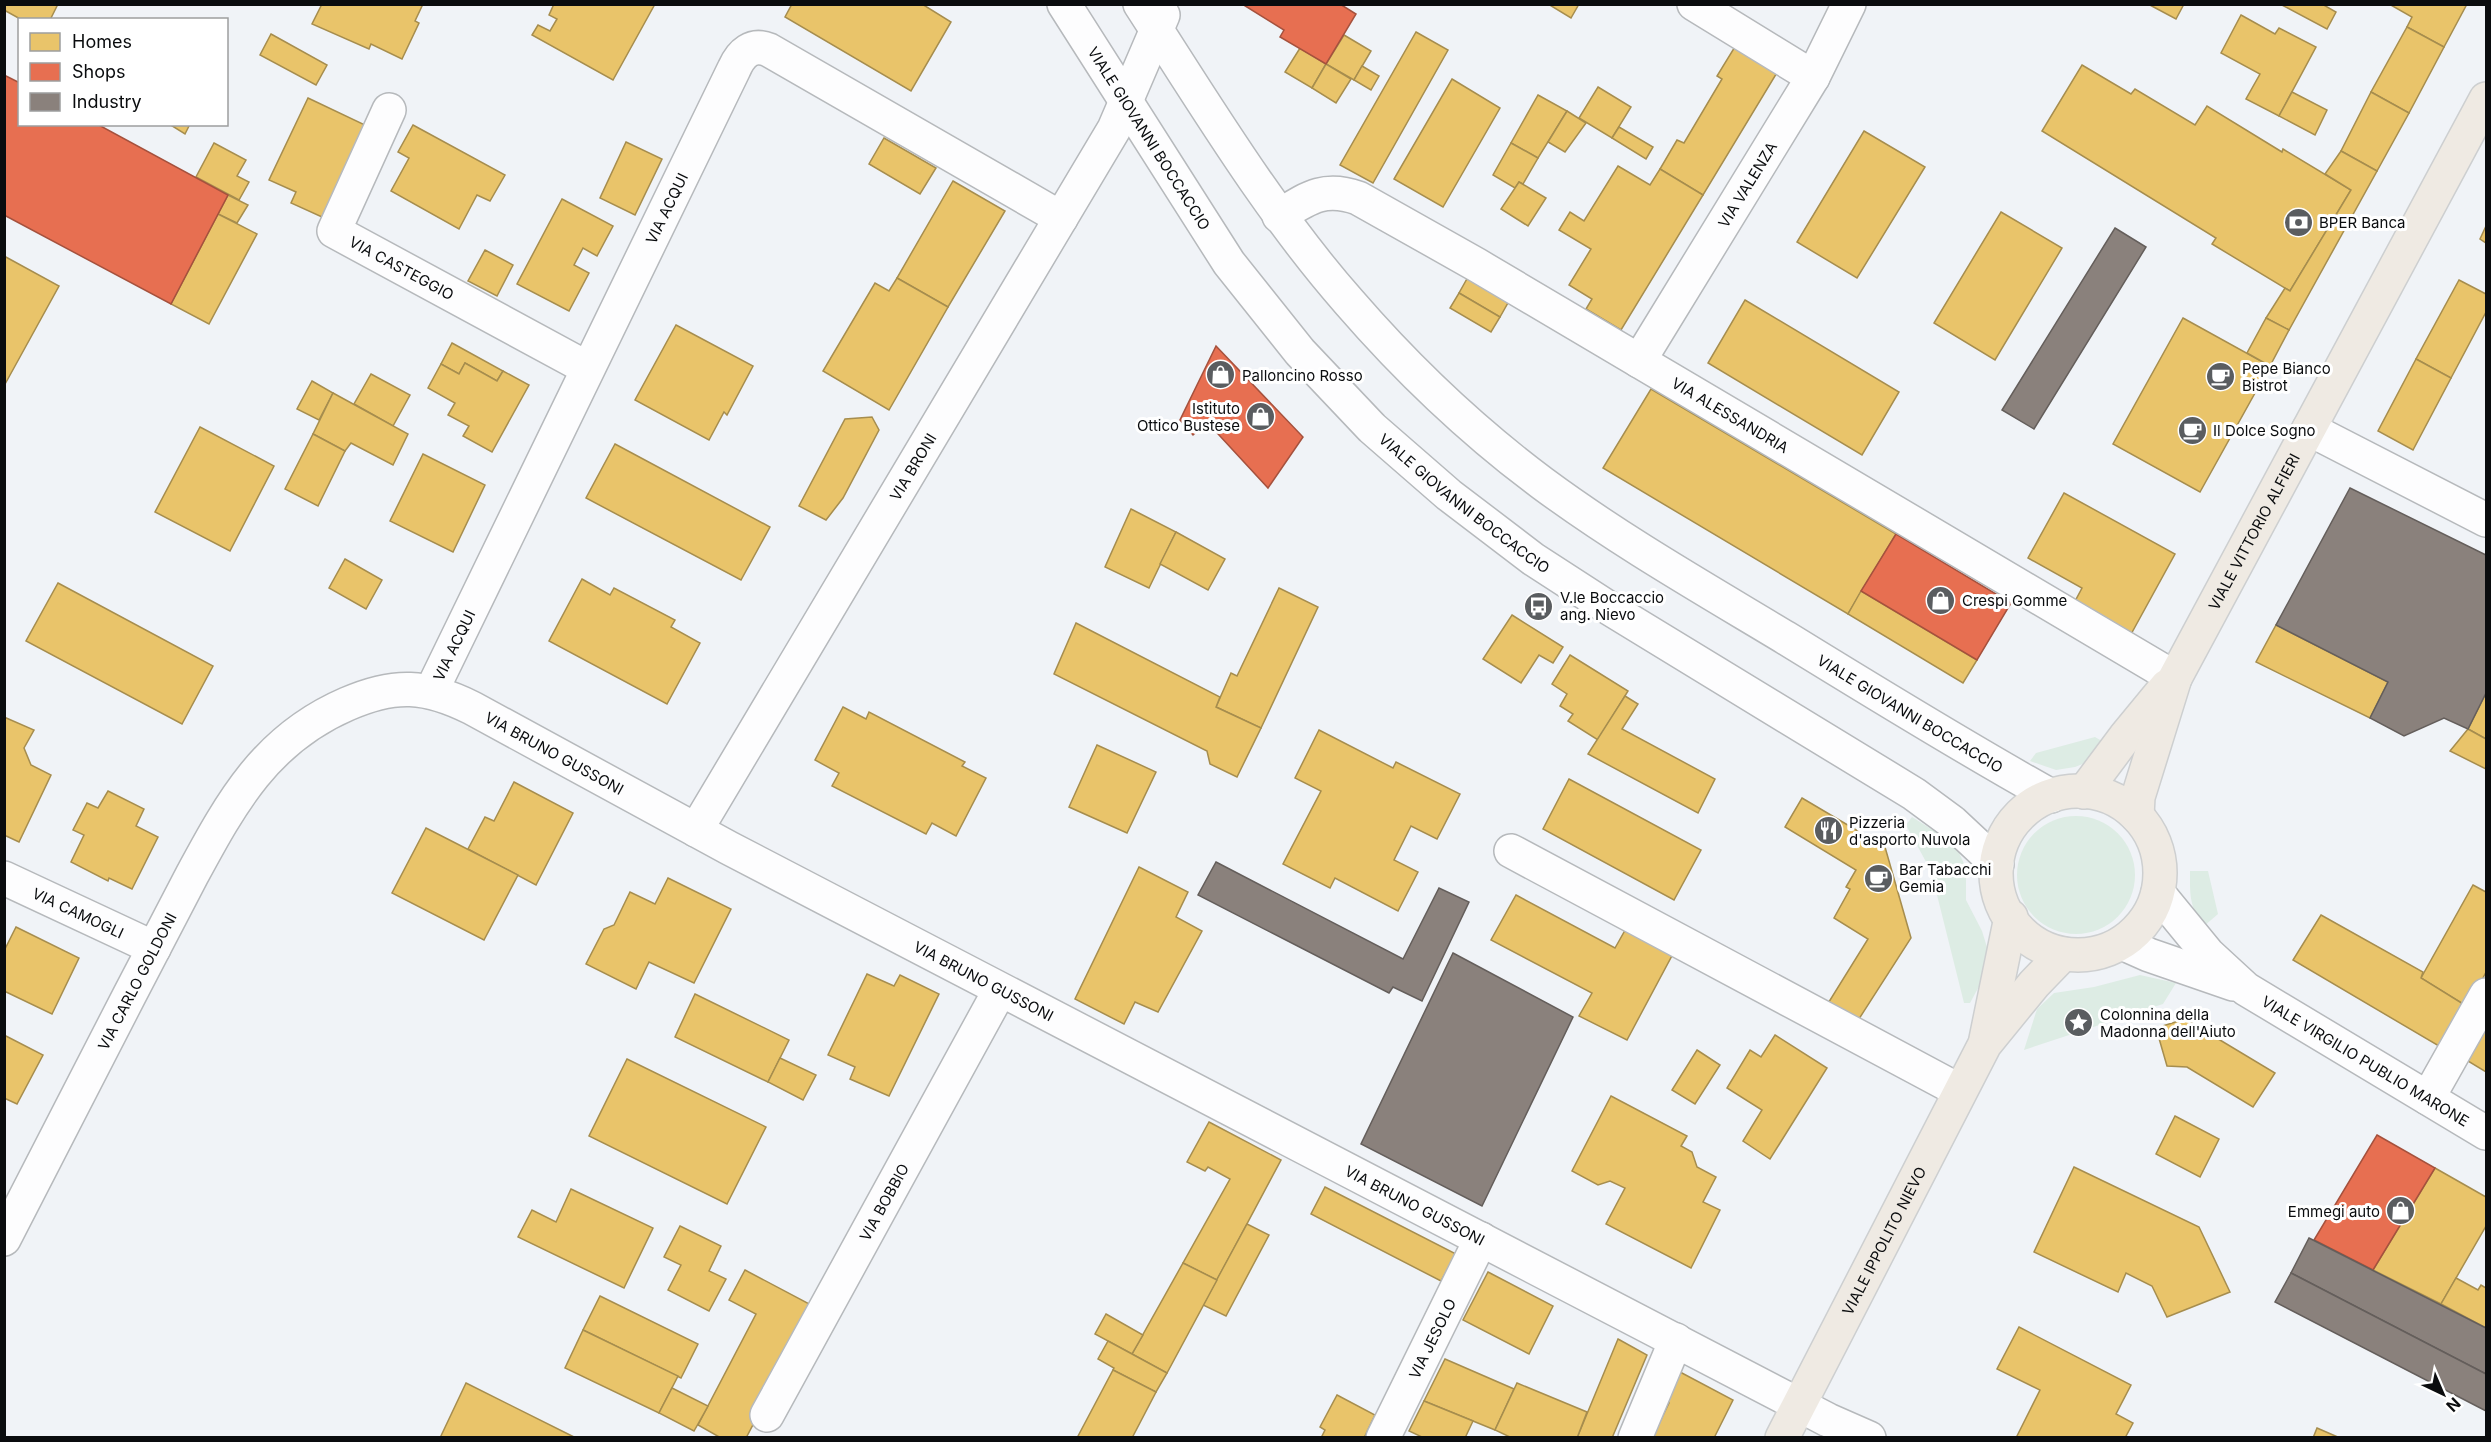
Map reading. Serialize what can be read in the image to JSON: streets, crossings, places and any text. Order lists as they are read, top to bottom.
{
  "streets": {
    "main road": ["VIALE VITTORIO ALFIERI", "VIALE IPPOLITO NIEVO"],
    "street": [
      "VIALE GIOVANNI BOCCACCIO",
      "VIA VALENZA",
      "VIA ACQUI",
      "VIA CASTEGGIO",
      "VIA ALESSANDRIA",
      "VIA BRONI",
      "VIA BRUNO GUSSONI",
      "VIA CAMOGLI",
      "VIA CARLO GOLDONI",
      "VIALE VIRGILIO PUBLIO MARONE",
      "VIA BOBBIO",
      "VIA JESOLO"
    ]
  },
  "crossings": [
    ["VIALE GIOVANNI BOCCACCIO", "VIA ALESSANDRIA"],
    ["VIALE GIOVANNI BOCCACCIO", "VIA BRONI"],
    ["VIALE GIOVANNI BOCCACCIO", "VIALE VITTORIO ALFIERI"],
    ["VIALE GIOVANNI BOCCACCIO", "VIALE VIRGILIO PUBLIO MARONE"],
    ["VIALE GIOVANNI BOCCACCIO", "VIALE IPPOLITO NIEVO"],
    ["VIA VALENZA", "VIA ALESSANDRIA"],
    ["VIA ACQUI", "VIA CASTEGGIO"],
    ["VIA ACQUI", "VIA BRONI"],
    ["VIA ACQUI", "VIA BRUNO GUSSONI"],
    ["VIA ALESSANDRIA", "VIALE VITTORIO ALFIERI"],
    ["VIA BRONI", "VIA BRUNO GUSSONI"],
    ["VIALE VITTORIO ALFIERI", "VIALE VIRGILIO PUBLIO MARONE"],
    ["VIALE VITTORIO ALFIERI", "VIALE IPPOLITO NIEVO"],
    ["VIA BRUNO GUSSONI", "VIA CARLO GOLDONI"],
    ["VIA BRUNO GUSSONI", "VIA BOBBIO"],
    ["VIA BRUNO GUSSONI", "VIALE IPPOLITO NIEVO"],
    ["VIA BRUNO GUSSONI", "VIA JESOLO"],
    ["VIA CAMOGLI", "VIA CARLO GOLDONI"],
    ["VIALE VIRGILIO PUBLIO MARONE", "VIALE IPPOLITO NIEVO"]
  ],
  "places": {
    "bank": ["BPER Banca"],
    "shop": [
      "Palloncino Rosso",
      "Istituto Ottico Bustese",
      "Crespi Gomme",
      "Emmegi auto"
    ],
    "cafe": ["Pepe Bianco Bistrot", "Il Dolce Sogno", "Bar Tabacchi Gemia"],
    "bus stop": ["V.le Boccaccio ang. Nievo"],
    "restaurant": ["Pizzeria d'asporto Nuvola"],
    "place": ["Colonnina della Madonna dell'Aiuto"]
  },
  "legend": ["Homes", "Shops", "Industry"],
  "north": "bottom right"
}
